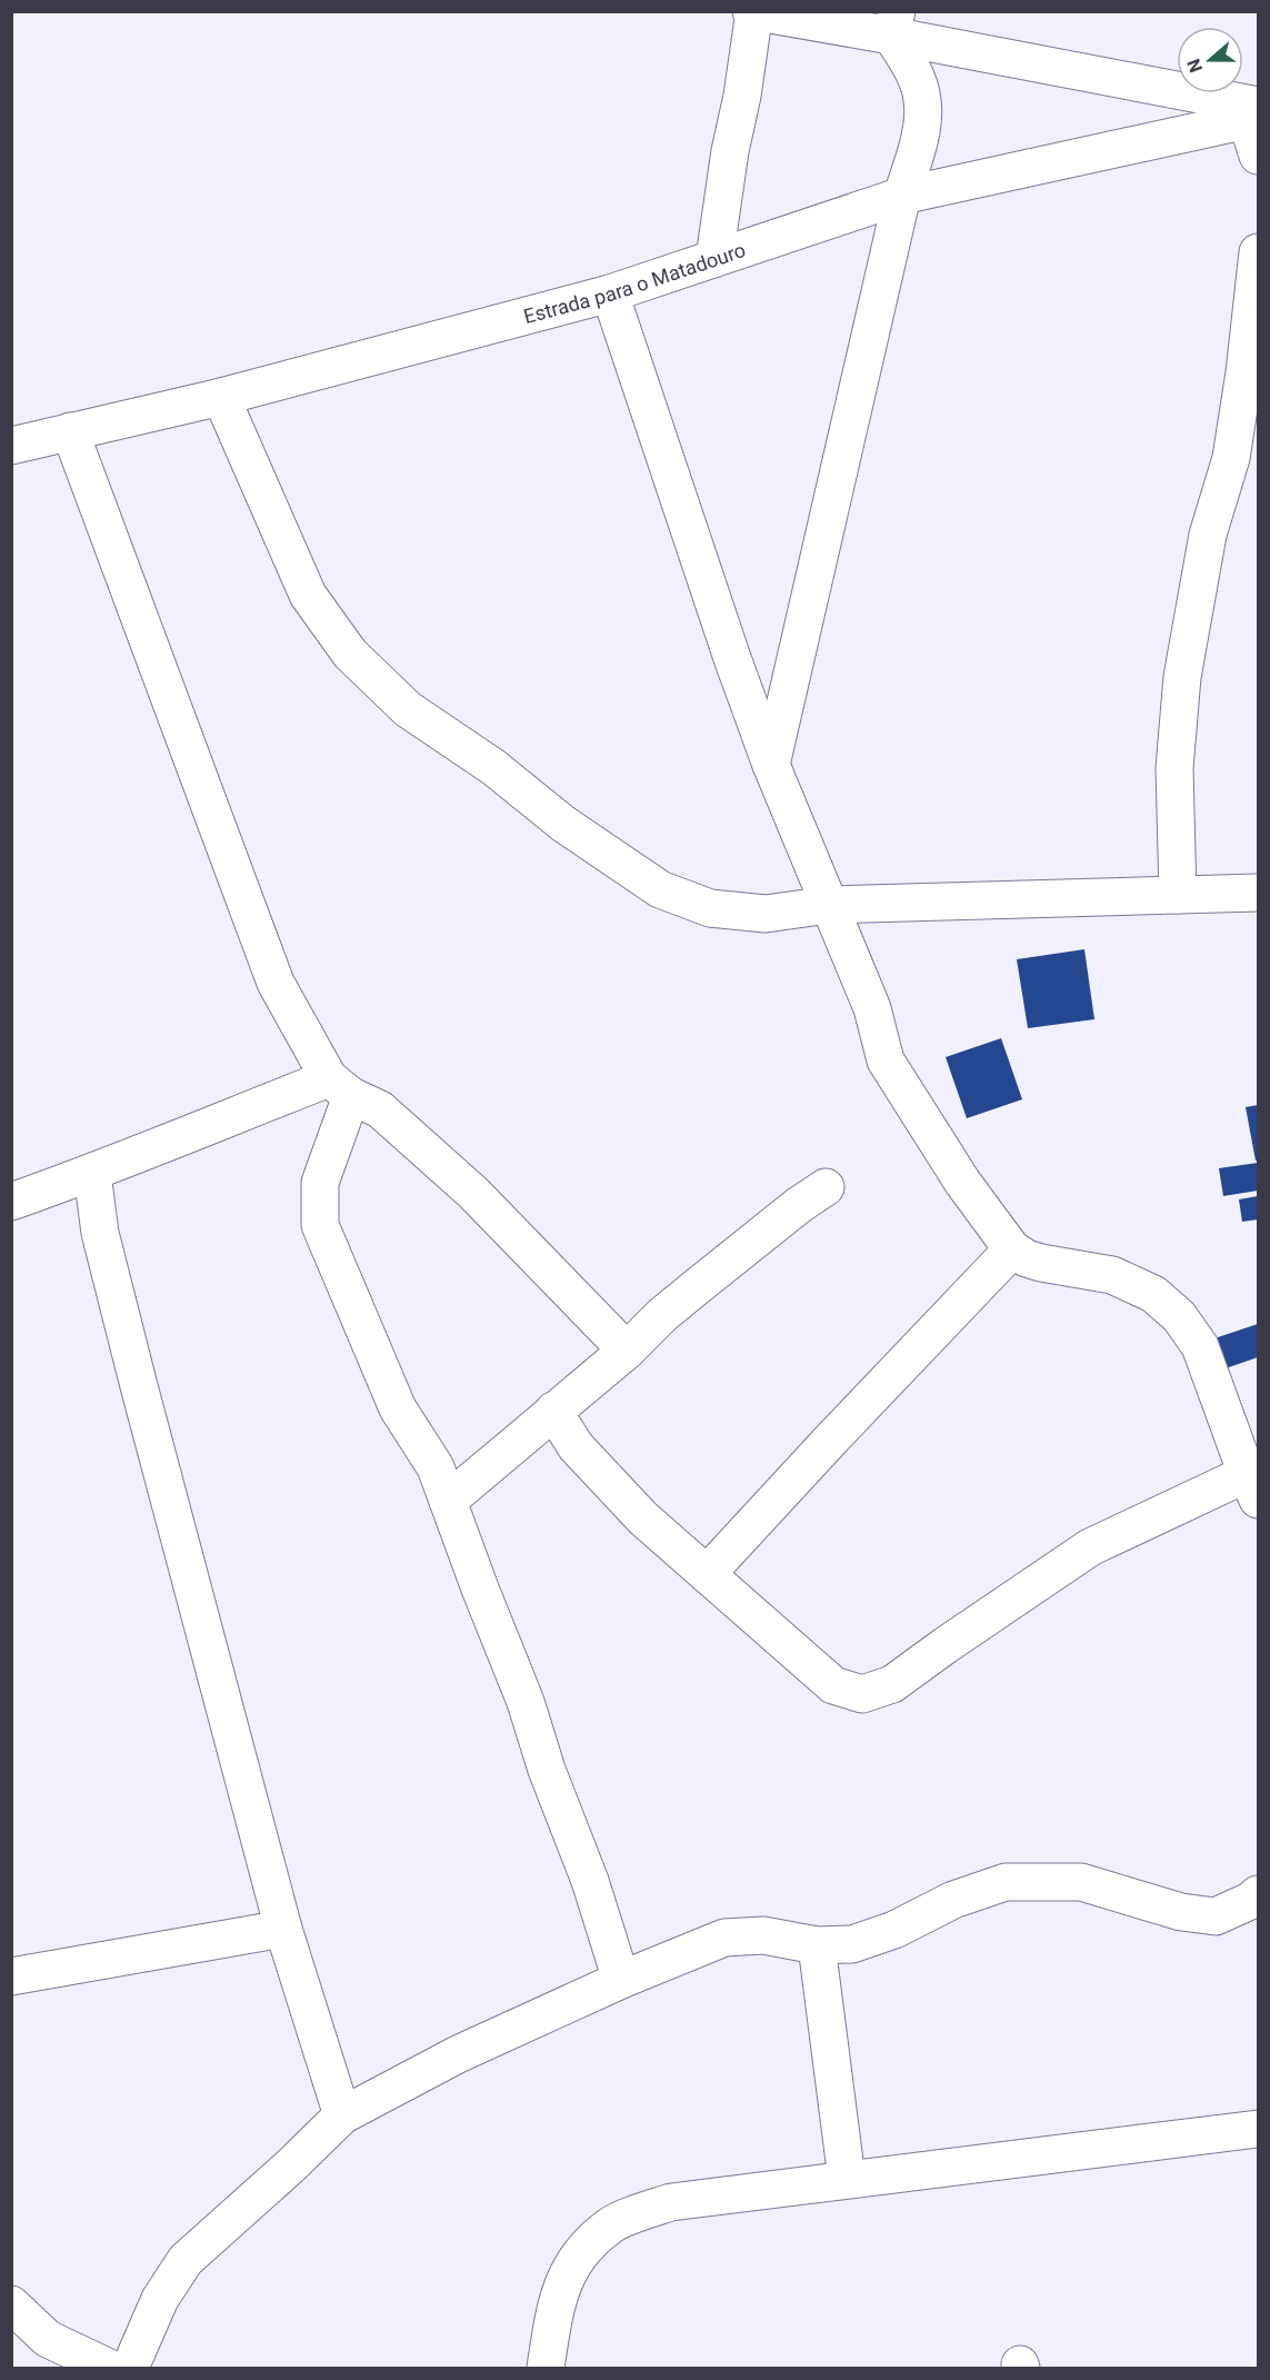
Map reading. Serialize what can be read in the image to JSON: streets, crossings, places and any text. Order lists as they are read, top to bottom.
{
  "streets": {
    "street": ["Estrada para o Matadouro"]
  },
  "north": "left"
}
